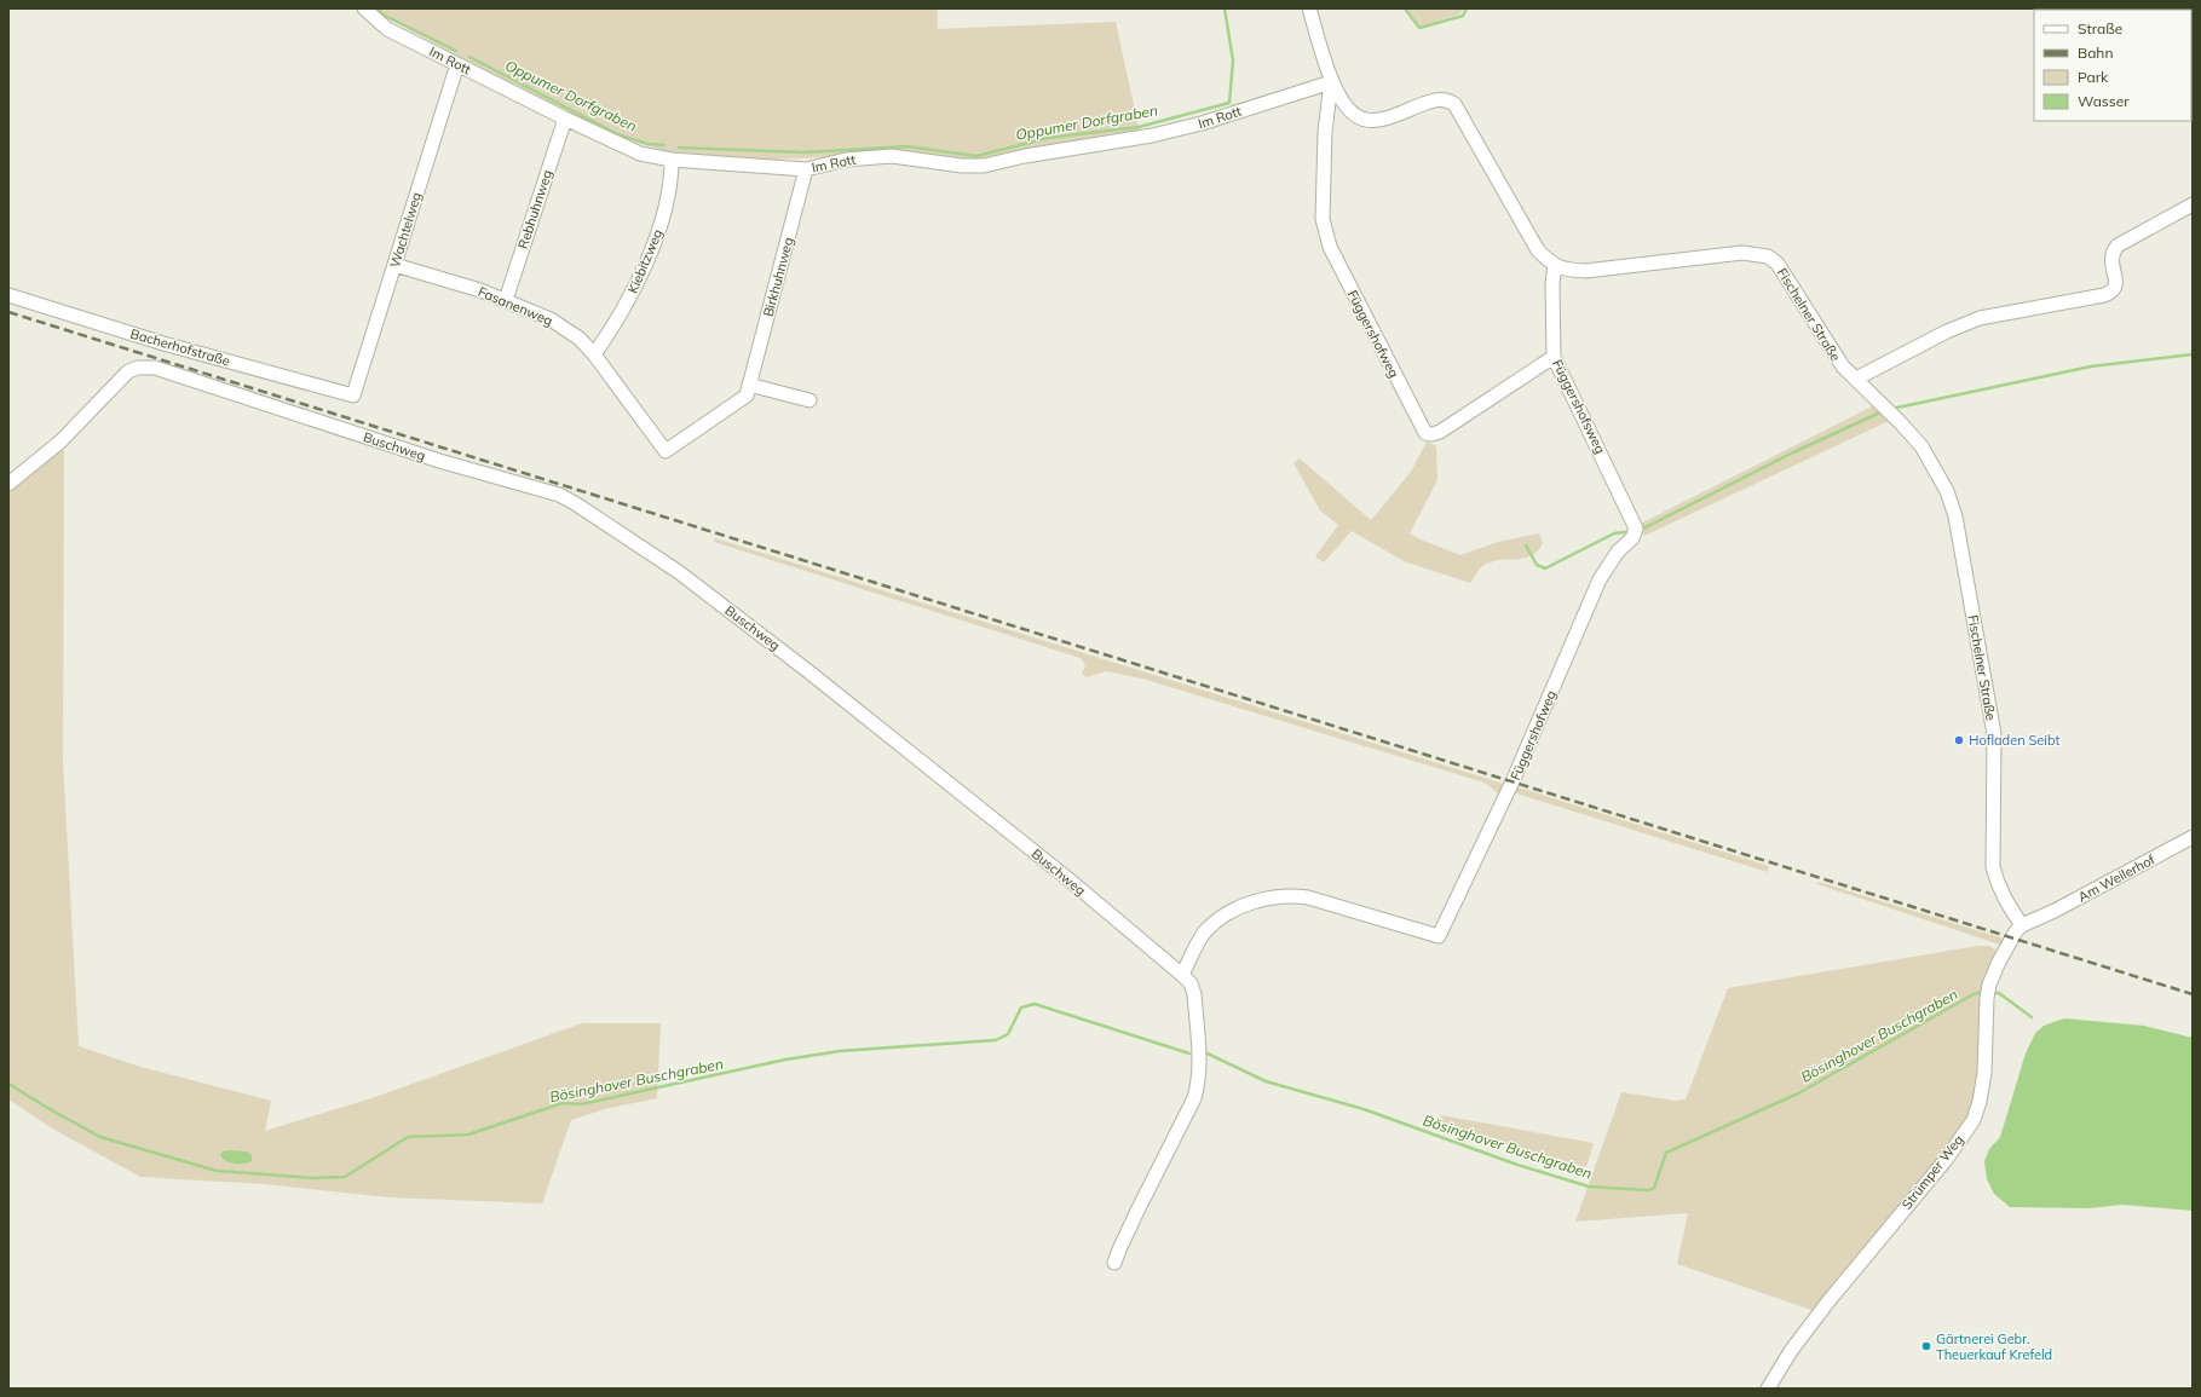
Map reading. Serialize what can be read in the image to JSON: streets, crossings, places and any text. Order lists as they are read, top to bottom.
{
  "streets": {
    "street": [
      "Im Rott",
      "Rebhuhnweg",
      "Wachtelweg",
      "Kiebitzweg",
      "Birkhuhnweg",
      "Fasanenweg",
      "Fischelner Straße",
      "Függershofweg",
      "Bacherhofstraße",
      "Függershofsweg",
      "Buschweg",
      "Am Weilerhof",
      "Strümper Weg"
    ]
  },
  "crossings": [
    ["Im Rott", "Rebhuhnweg"],
    ["Im Rott", "Wachtelweg"],
    ["Im Rott", "Kiebitzweg"],
    ["Im Rott", "Birkhuhnweg"],
    ["Im Rott", "Függershofweg"],
    ["Rebhuhnweg", "Fasanenweg"],
    ["Wachtelweg", "Fasanenweg"],
    ["Wachtelweg", "Bacherhofstraße"],
    ["Kiebitzweg", "Fasanenweg"],
    ["Birkhuhnweg", "Fasanenweg"],
    ["Fischelner Straße", "Függershofsweg"],
    ["Fischelner Straße", "Am Weilerhof"],
    ["Fischelner Straße", "Strümper Weg"],
    ["Függershofweg", "Függershofsweg"],
    ["Függershofweg", "Buschweg"],
    ["Am Weilerhof", "Strümper Weg"]
  ],
  "water": ["Oppumer Dorfgraben", "Bösinghover Buschgraben"],
  "places": ["Hofladen Seibt", "Gärtnerei Gebr. Theuerkauf Krefeld"],
  "legend": [
    "Straße",
    "Bahn",
    "Park",
    "Wasser"
  ]
}
